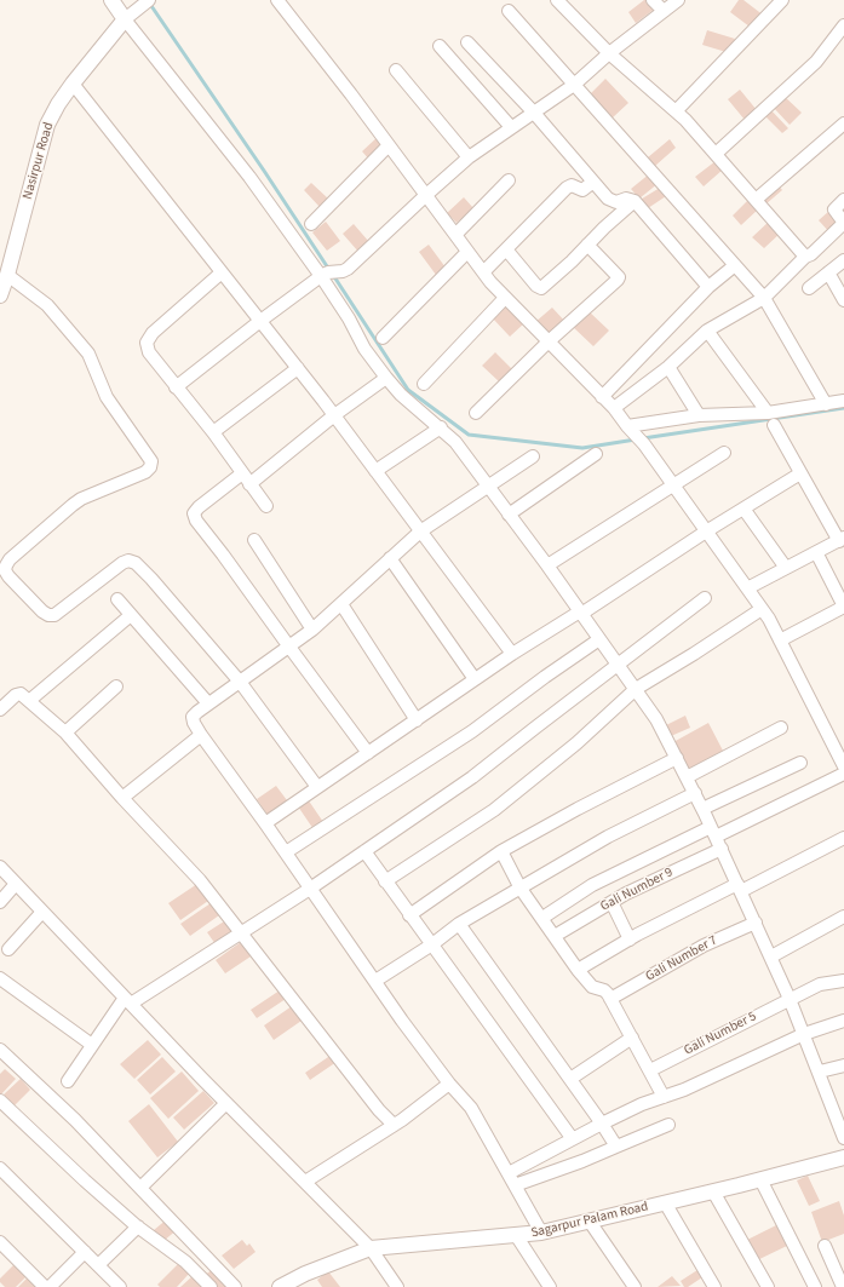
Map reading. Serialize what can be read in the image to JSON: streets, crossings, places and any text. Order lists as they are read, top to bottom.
{
  "streets": {
    "street": [
      "Nasirpur Road",
      "Gali Number 9",
      "Gali Number 7",
      "Gali Number 5",
      "Sagarpur Palam Road"
    ]
  }
}
